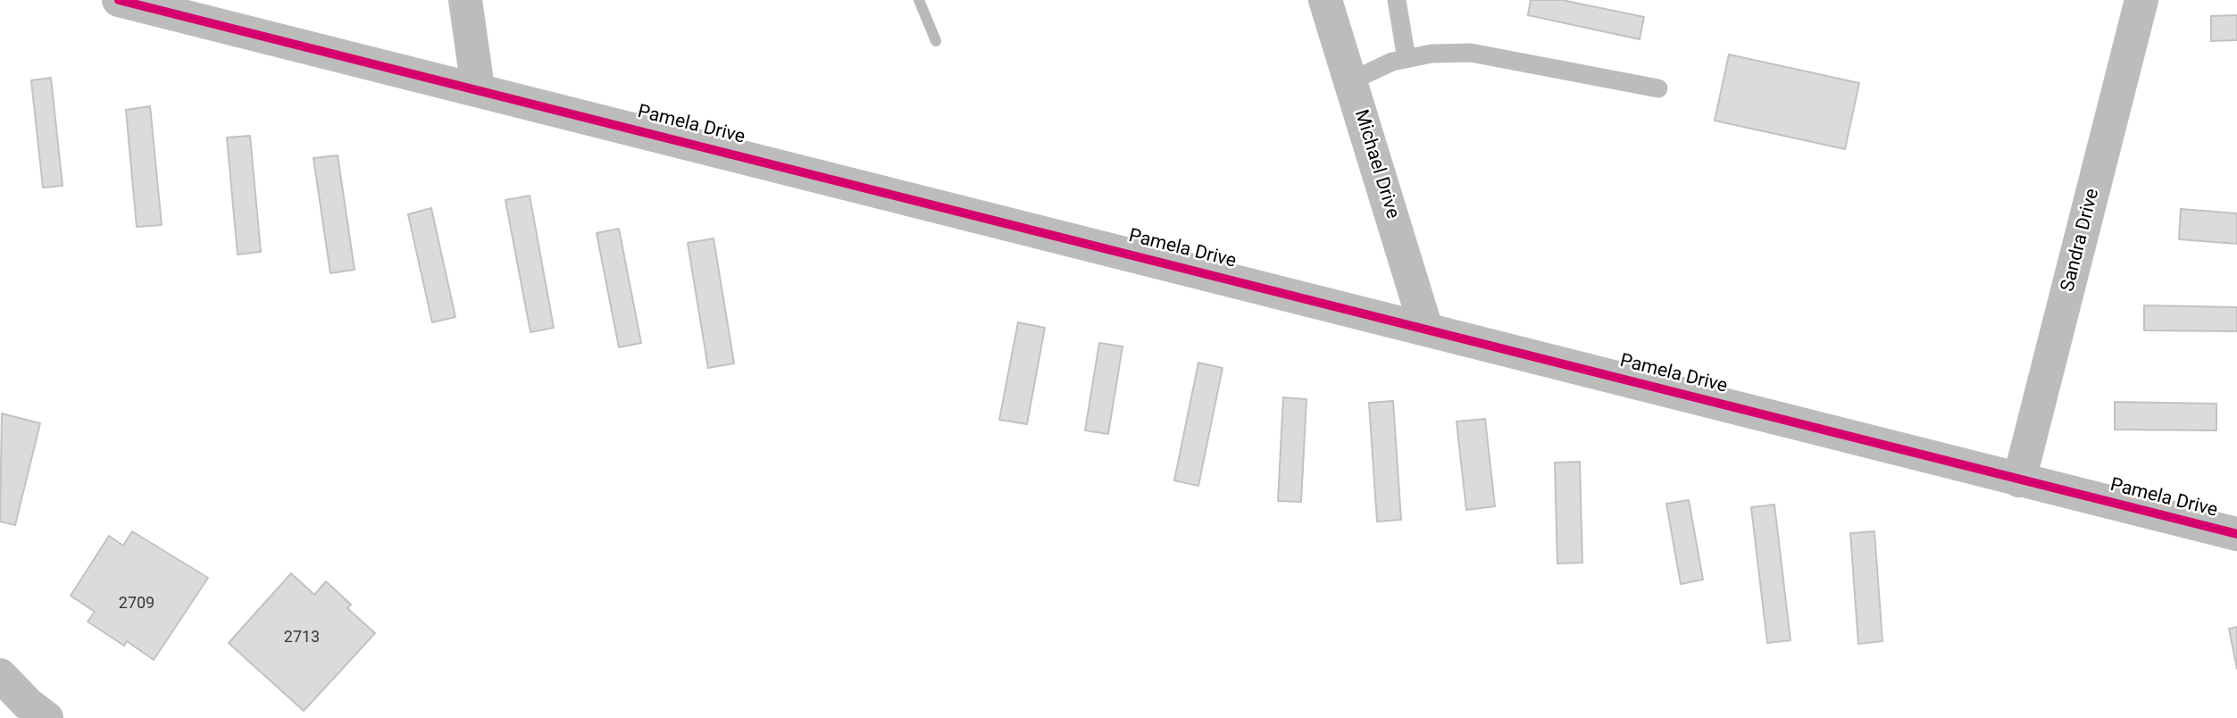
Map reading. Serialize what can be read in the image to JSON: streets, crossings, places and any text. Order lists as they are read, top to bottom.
{
  "streets": {
    "street": ["Pamela Drive", "Michael Drive", "Sandra Drive"]
  },
  "crossings": [
    ["Pamela Drive", "Michael Drive"],
    ["Pamela Drive", "Sandra Drive"]
  ],
  "house_numbers": ["2709", "2713"]
}
